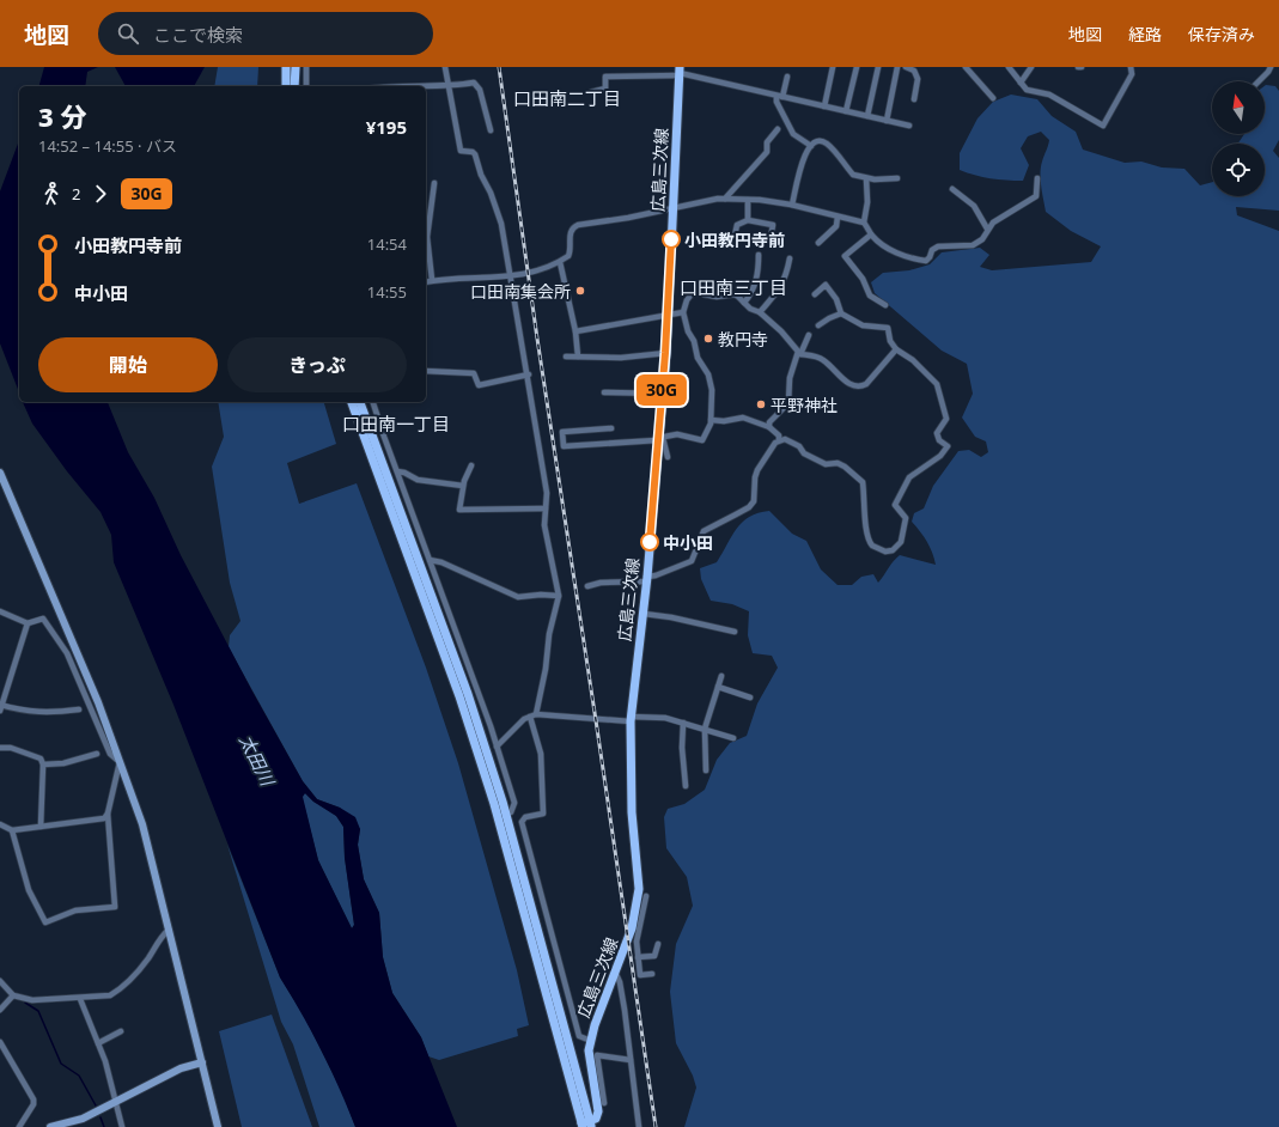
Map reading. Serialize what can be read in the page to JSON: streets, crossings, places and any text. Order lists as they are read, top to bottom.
{
  "streets": {
    "main road": ["広島三次線"]
  },
  "districts": ["口田南二丁目", "口田南三丁目", "口田南一丁目"],
  "water": ["太田川"],
  "places": [
    "小田教円寺前",
    "口田南集会所",
    "教円寺",
    "平野神社",
    "中小田"
  ],
  "lines": ["bus line 30G"],
  "north": "top",
  "page": {
    "header": "地図",
    "search": "ここで検索",
    "nav": ["地図", "経路", "保存済み"],
    "on_map": "30G",
    "heading": ["3 分", "14:52 – 14:55 · バス", "¥195"],
    "legs": ["2", "30G"],
    "list": [
      {
        "name": "小田教円寺前",
        "value": "14:54"
      },
      {
        "name": "中小田",
        "value": "14:55"
      }
    ],
    "buttons": ["開始", "きっぷ"]
  }
}
